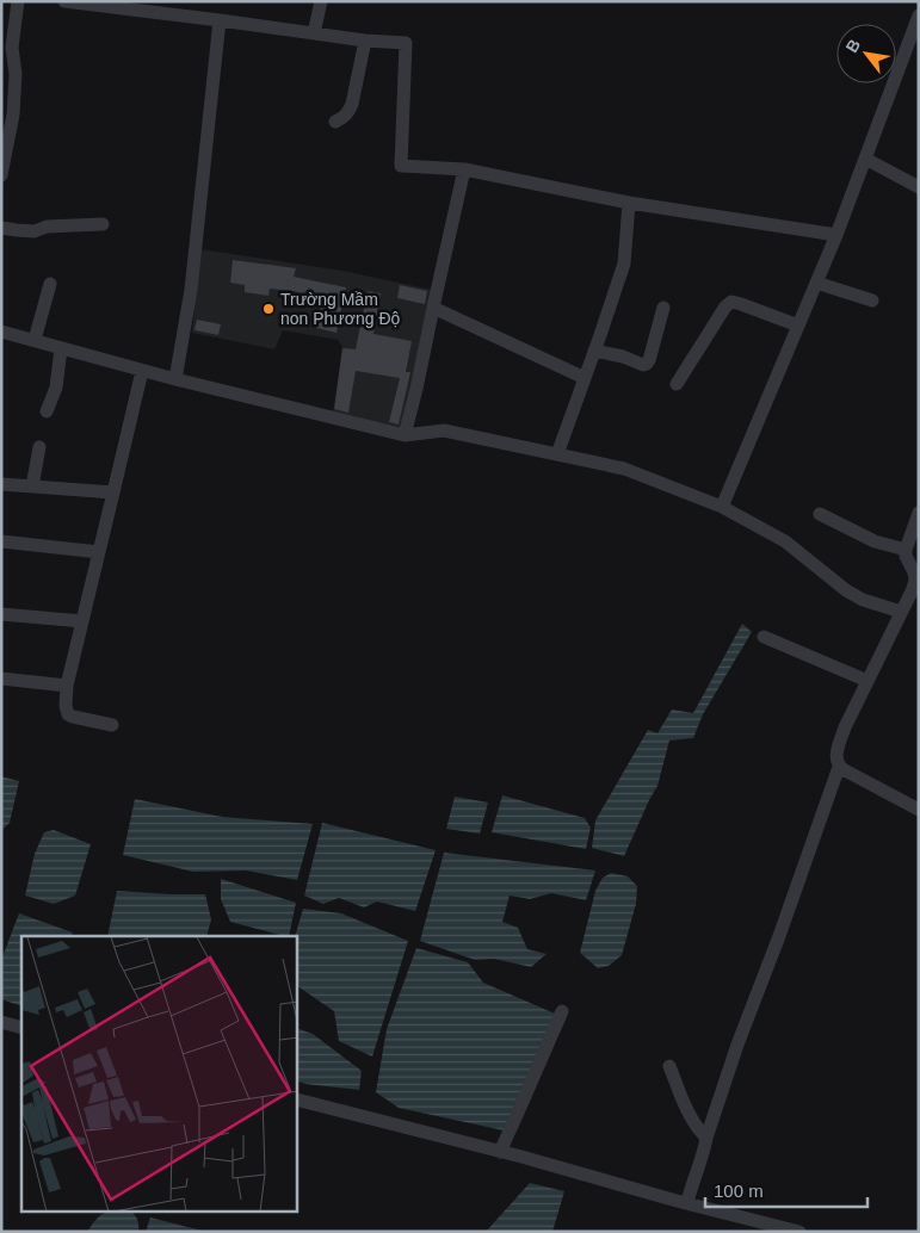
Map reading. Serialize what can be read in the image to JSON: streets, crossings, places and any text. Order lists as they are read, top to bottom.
{
  "places": ["Trường Mầm non Phương Độ"],
  "scale_bar": "100 m",
  "north": "top left"
}
